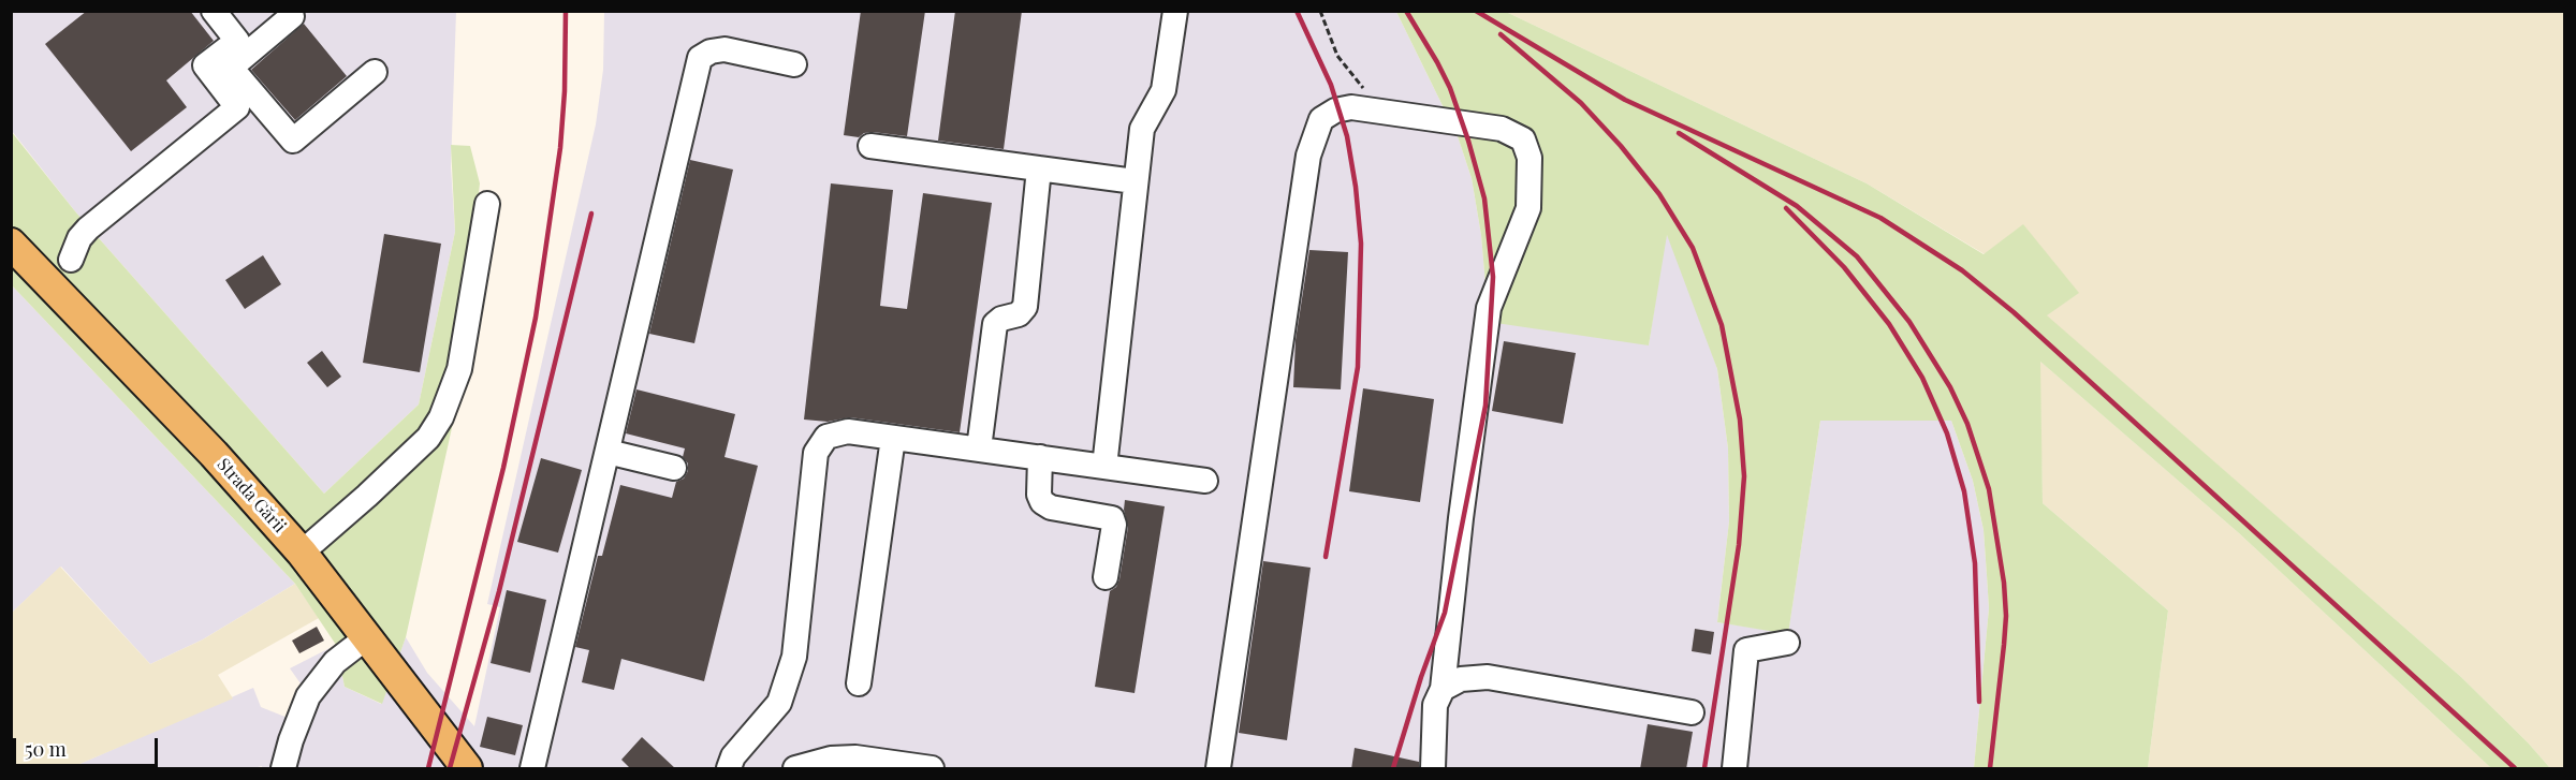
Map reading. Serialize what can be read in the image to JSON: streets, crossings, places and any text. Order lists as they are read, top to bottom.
{
  "streets": {
    "main road": ["Strada Gării"]
  },
  "scale_bar": "50 m"
}
